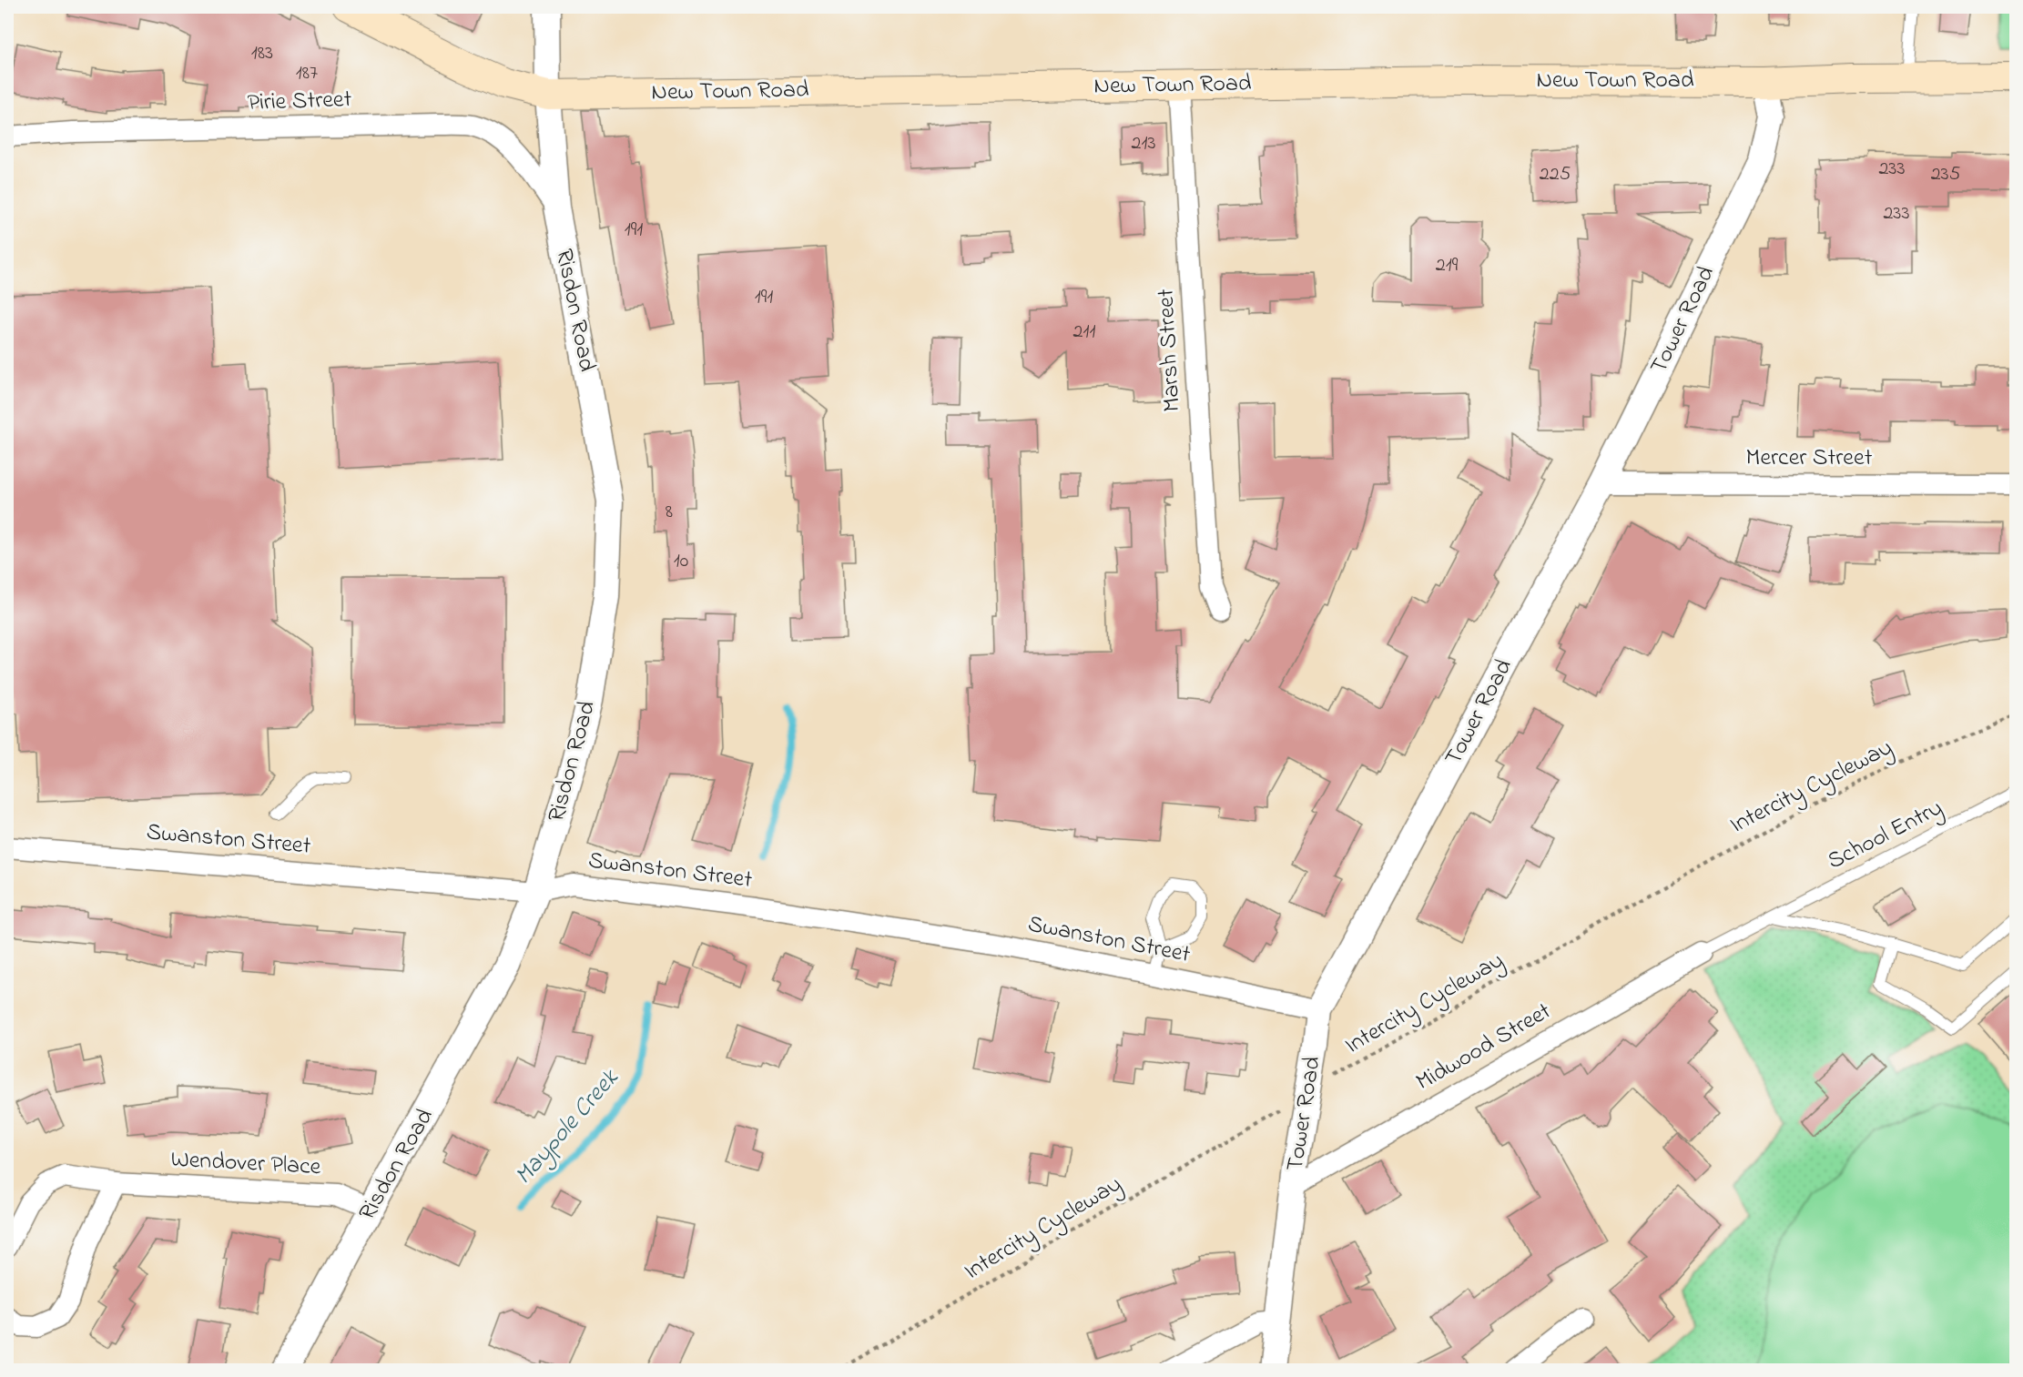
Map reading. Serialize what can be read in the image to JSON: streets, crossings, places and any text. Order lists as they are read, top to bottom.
{
  "streets": {
    "main road": ["New Town Road"],
    "street": [
      "Pirie Street",
      "Risdon Road",
      "Tower Road",
      "Marsh Street",
      "Mercer Street",
      "Swanston Street",
      "Midwood Street",
      "Wendover Place"
    ],
    "lane": ["School Entry"],
    "path": ["Intercity Cycleway"]
  },
  "crossings": [
    ["New Town Road", "Risdon Road"],
    ["New Town Road", "Tower Road"],
    ["New Town Road", "Marsh Street"],
    ["Pirie Street", "Risdon Road"],
    ["Risdon Road", "Swanston Street"],
    ["Risdon Road", "Wendover Place"],
    ["Tower Road", "Mercer Street"],
    ["Tower Road", "Swanston Street"],
    ["Tower Road", "Midwood Street"],
    ["School Entry", "Midwood Street"]
  ],
  "water": ["Maypole Creek"],
  "house_numbers": [
    "183",
    "187",
    "213",
    "233",
    "225",
    "235",
    "233",
    "191",
    "219",
    "191",
    "211",
    "8",
    "10"
  ]
}
